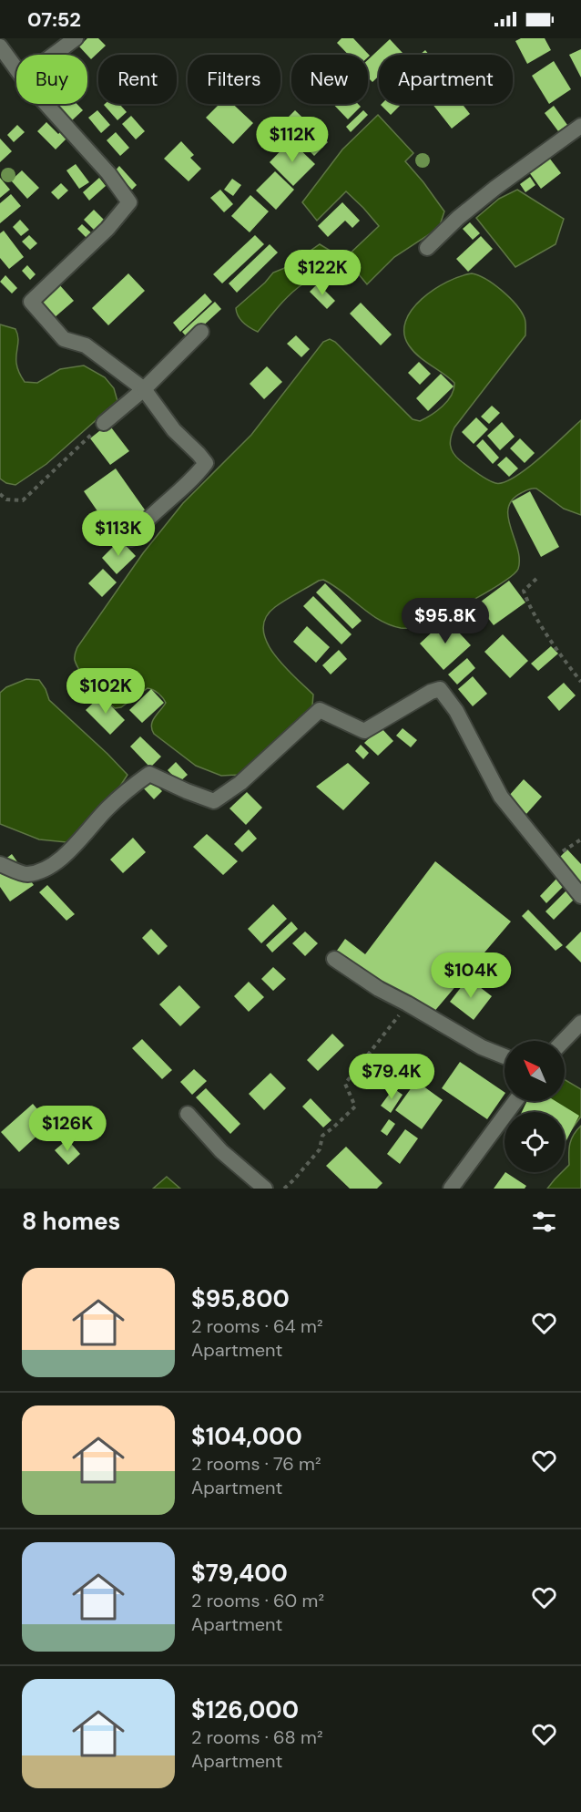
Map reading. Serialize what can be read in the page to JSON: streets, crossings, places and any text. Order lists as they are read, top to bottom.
{
  "north": "top left",
  "page": {
    "status": "07:52",
    "chip": [
      "Buy",
      "Rent",
      "Filters",
      "New",
      "Apartment"
    ],
    "price": [
      "$112K",
      "$122K",
      "$113K",
      "$95.8K",
      "$102K",
      "$104K",
      "$79.4K",
      "$126K"
    ],
    "heading": "8 homes",
    "list": [
      {
        "name": "$95,800",
        "note": "2 rooms · 64 m² · Apartment"
      },
      {
        "name": "$104,000",
        "note": "2 rooms · 76 m² · Apartment"
      },
      {
        "name": "$79,400",
        "note": "2 rooms · 60 m² · Apartment"
      },
      {
        "name": "$126,000",
        "note": "2 rooms · 68 m² · Apartment"
      }
    ]
  }
}
